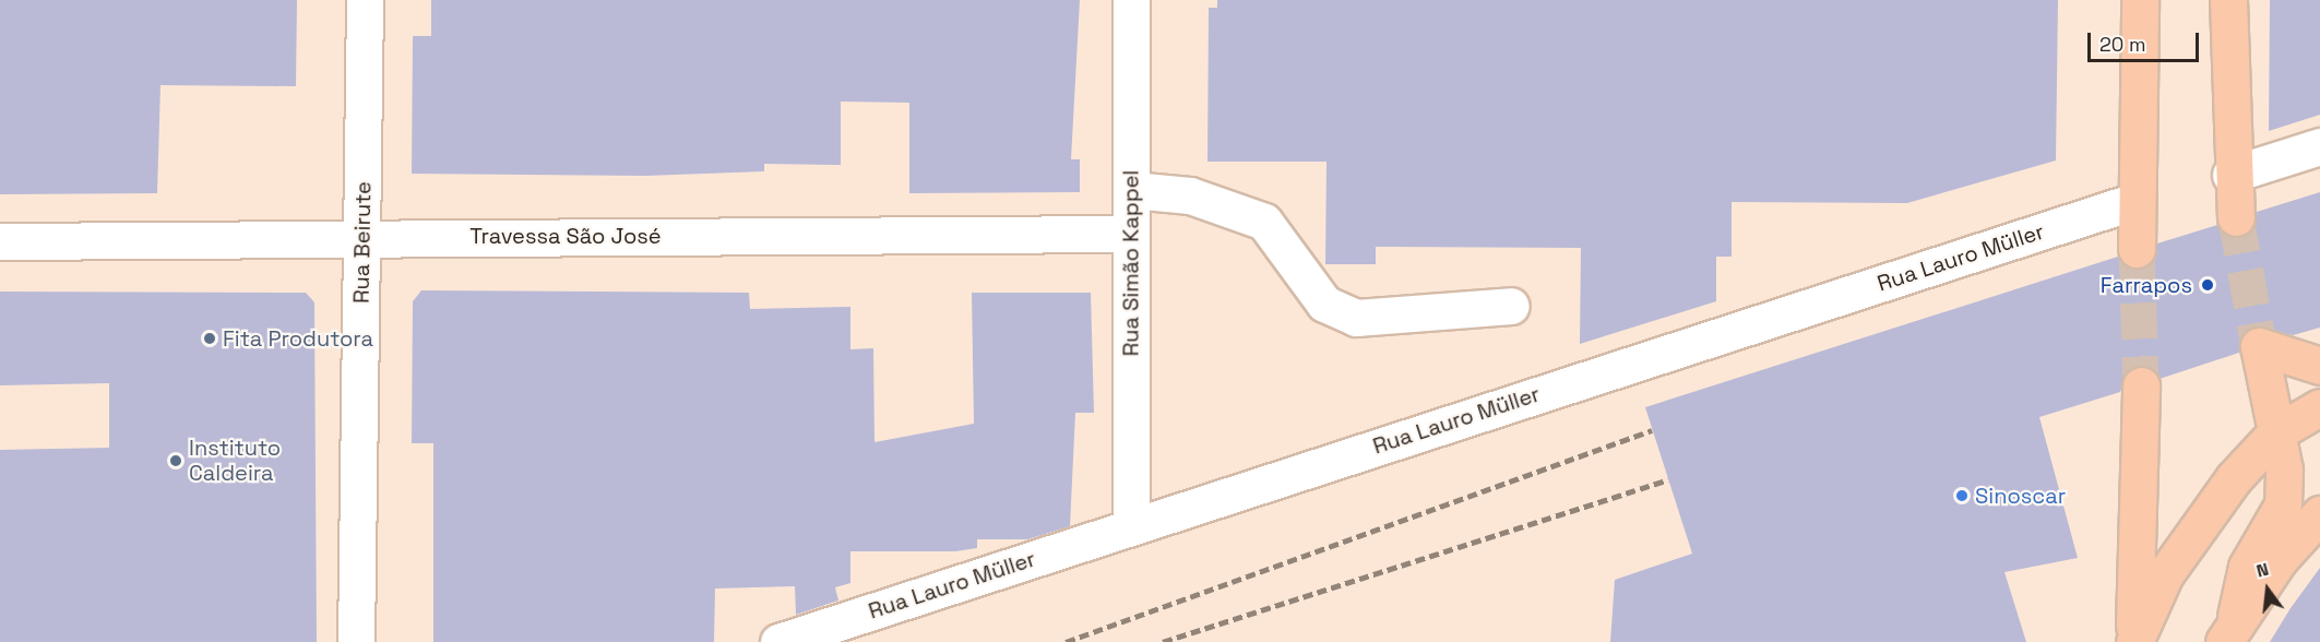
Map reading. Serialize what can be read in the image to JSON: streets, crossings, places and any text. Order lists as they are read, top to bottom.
{
  "streets": {
    "street": [
      "Travessa São José",
      "Rua Beirute",
      "Rua Lauro Müller",
      "Rua Simão Kappel"
    ]
  },
  "crossings": [
    ["Travessa São José", "Rua Beirute"],
    ["Travessa São José", "Rua Simão Kappel"],
    ["Rua Lauro Müller", "Rua Simão Kappel"]
  ],
  "places": [
    "Farrapos",
    "Fita Produtora",
    "Instituto Caldeira",
    "Sinoscar"
  ],
  "scale_bar": "20 m",
  "north": "top"
}
